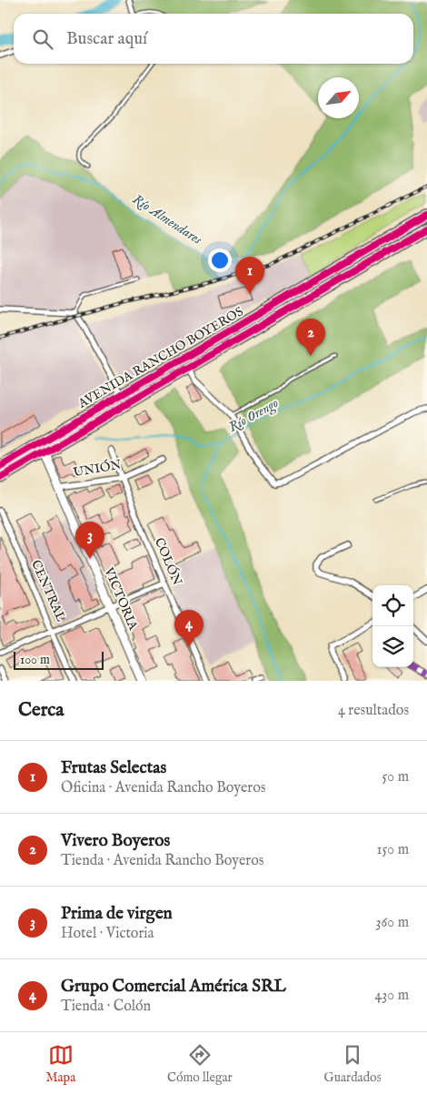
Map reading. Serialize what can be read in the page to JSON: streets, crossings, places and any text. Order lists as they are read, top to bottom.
{
  "streets": {
    "highway": ["AVENIDA RANCHO BOYEROS"],
    "street": [
      "UNIÓN",
      "COLÓN",
      "CENTRAL",
      "VICTORIA"
    ]
  },
  "crossings": [
    ["AVENIDA RANCHO BOYEROS", "VICTORIA"],
    ["UNIÓN", "COLÓN"],
    ["UNIÓN", "VICTORIA"]
  ],
  "water": ["Río Almendares", "Río Orengo"],
  "scale_bar": "100 m",
  "north": "top right",
  "page": {
    "search": "Buscar aquí",
    "pins": [
      "1",
      "2",
      "3",
      "4"
    ],
    "scale": "100 m",
    "heading": ["Cerca", "4 resultados"],
    "list": [
      {
        "mark": "1",
        "name": "Frutas Selectas",
        "note": "Oficina · Avenida Rancho Boyeros",
        "value": "50 m"
      },
      {
        "mark": "2",
        "name": "Vivero Boyeros",
        "note": "Tienda · Avenida Rancho Boyeros",
        "value": "150 m"
      },
      {
        "mark": "3",
        "name": "Prima de virgen",
        "note": "Hotel · Victoria",
        "value": "360 m"
      },
      {
        "mark": "4",
        "name": "Grupo Comercial América SRL",
        "note": "Tienda · Colón",
        "value": "430 m"
      }
    ],
    "nav": ["Mapa", "Cómo llegar", "Guardados"]
  }
}
